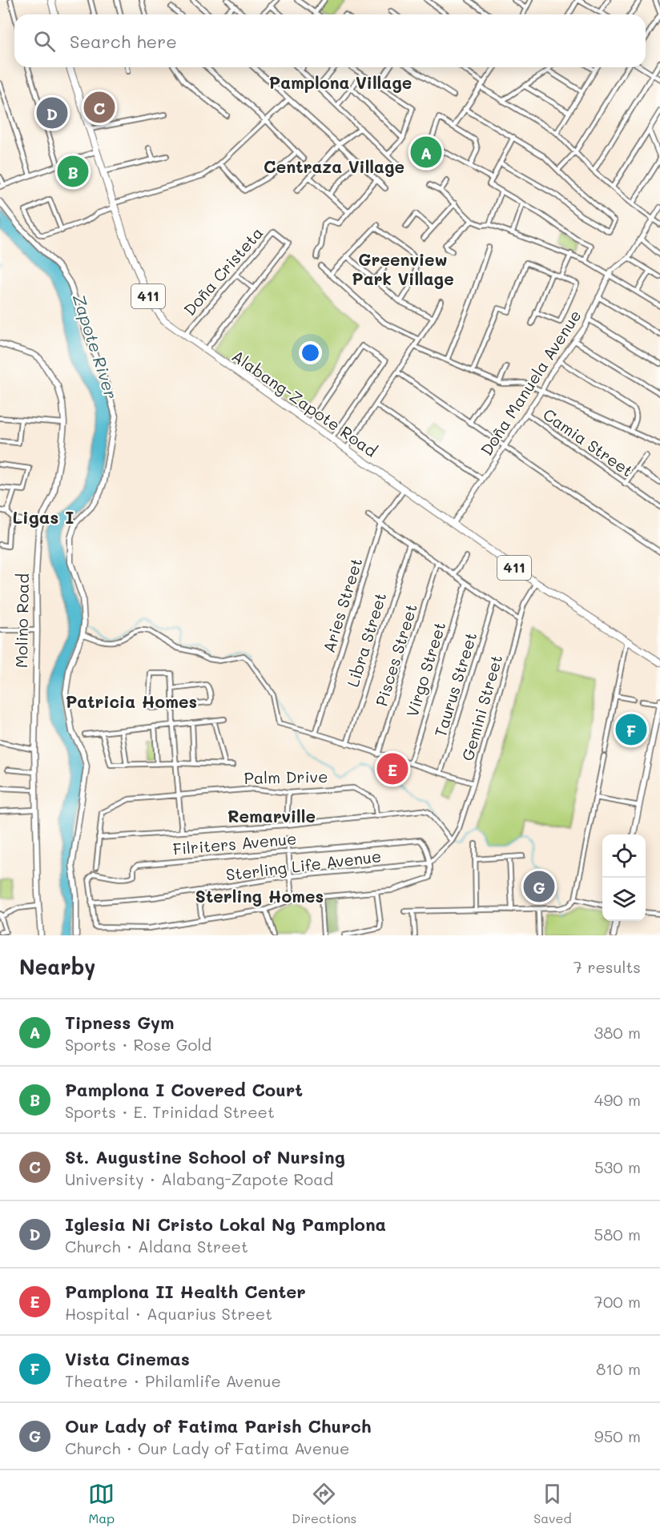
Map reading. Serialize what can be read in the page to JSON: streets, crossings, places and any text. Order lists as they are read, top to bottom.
{
  "streets": {
    "highway": ["411", "Alabang-Zapote Road"],
    "main road": ["Molino Road"],
    "street": [
      "Doña Cristeta",
      "Doña Manuela Avenue",
      "Camia Street",
      "Aries Street",
      "Libra Street",
      "Pisces Street",
      "Virgo Street",
      "Taurus Street",
      "Gemini Street",
      "Palm Drive",
      "Filriters Avenue",
      "Sterling Life Avenue"
    ]
  },
  "crossings": [
    ["Doña Cristeta", "Alabang-Zapote Road"],
    ["Doña Manuela Avenue", "Alabang-Zapote Road"],
    ["Doña Manuela Avenue", "Camia Street"],
    ["Alabang-Zapote Road", "Aries Street"],
    ["Alabang-Zapote Road", "Gemini Street"],
    ["Filriters Avenue", "Sterling Life Avenue"]
  ],
  "districts": [
    "Pamplona Village",
    "Centraza Village",
    "Greenview Park Village",
    "Ligas I",
    "Patricia Homes",
    "Remarville",
    "Sterling Homes"
  ],
  "water": ["Zapote River"],
  "page": {
    "search": "Search here",
    "pins": [
      "C",
      "D",
      "A",
      "B",
      "F",
      "E",
      "G"
    ],
    "heading": ["Nearby", "7 results"],
    "list": [
      {
        "mark": "A",
        "name": "Tipness Gym",
        "note": "Sports · Rose Gold",
        "value": "380 m"
      },
      {
        "mark": "B",
        "name": "Pamplona I Covered Court",
        "note": "Sports · E. Trinidad Street",
        "value": "490 m"
      },
      {
        "mark": "C",
        "name": "St. Augustine School of Nursing",
        "note": "University · Alabang-Zapote Road",
        "value": "530 m"
      },
      {
        "mark": "D",
        "name": "Iglesia Ni Cristo Lokal Ng Pamplona",
        "note": "Church · Aldana Street",
        "value": "580 m"
      },
      {
        "mark": "E",
        "name": "Pamplona II Health Center",
        "note": "Hospital · Aquarius Street",
        "value": "700 m"
      },
      {
        "mark": "F",
        "name": "Vista Cinemas",
        "note": "Theatre · Philamlife Avenue",
        "value": "810 m"
      },
      {
        "mark": "G",
        "name": "Our Lady of Fatima Parish Church",
        "note": "Church · Our Lady of Fatima Avenue",
        "value": "950 m"
      }
    ],
    "nav": ["Map", "Directions", "Saved"]
  }
}
